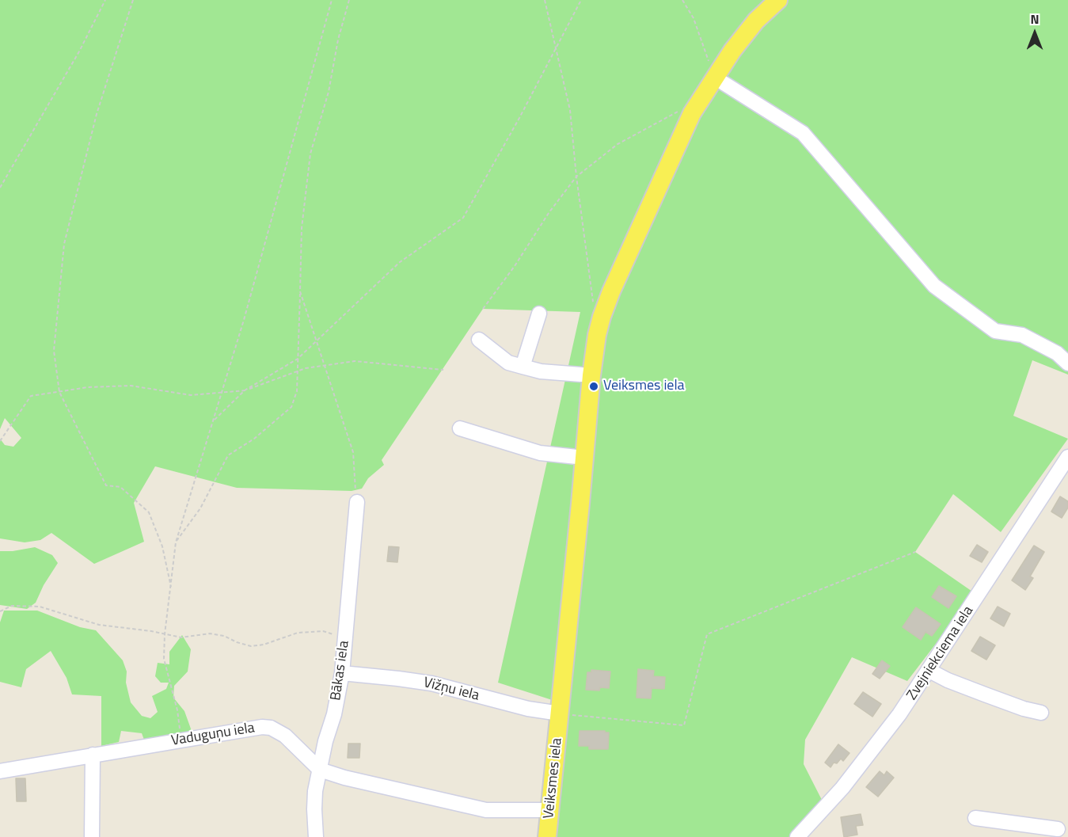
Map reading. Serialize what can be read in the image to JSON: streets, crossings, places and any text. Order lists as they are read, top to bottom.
{
  "streets": {
    "main road": ["Veiksmes iela"],
    "street": [
      "Zvejniekciema iela",
      "Bākas iela",
      "Vižņu iela",
      "Vaduguņu iela"
    ]
  },
  "crossings": [
    ["Bākas iela", "Vižņu iela"],
    ["Bākas iela", "Vaduguņu iela"],
    ["Vižņu iela", "Veiksmes iela"],
    ["Vaduguņu iela", "Veiksmes iela"]
  ],
  "places": ["Veiksmes iela"],
  "north": "top"
}
